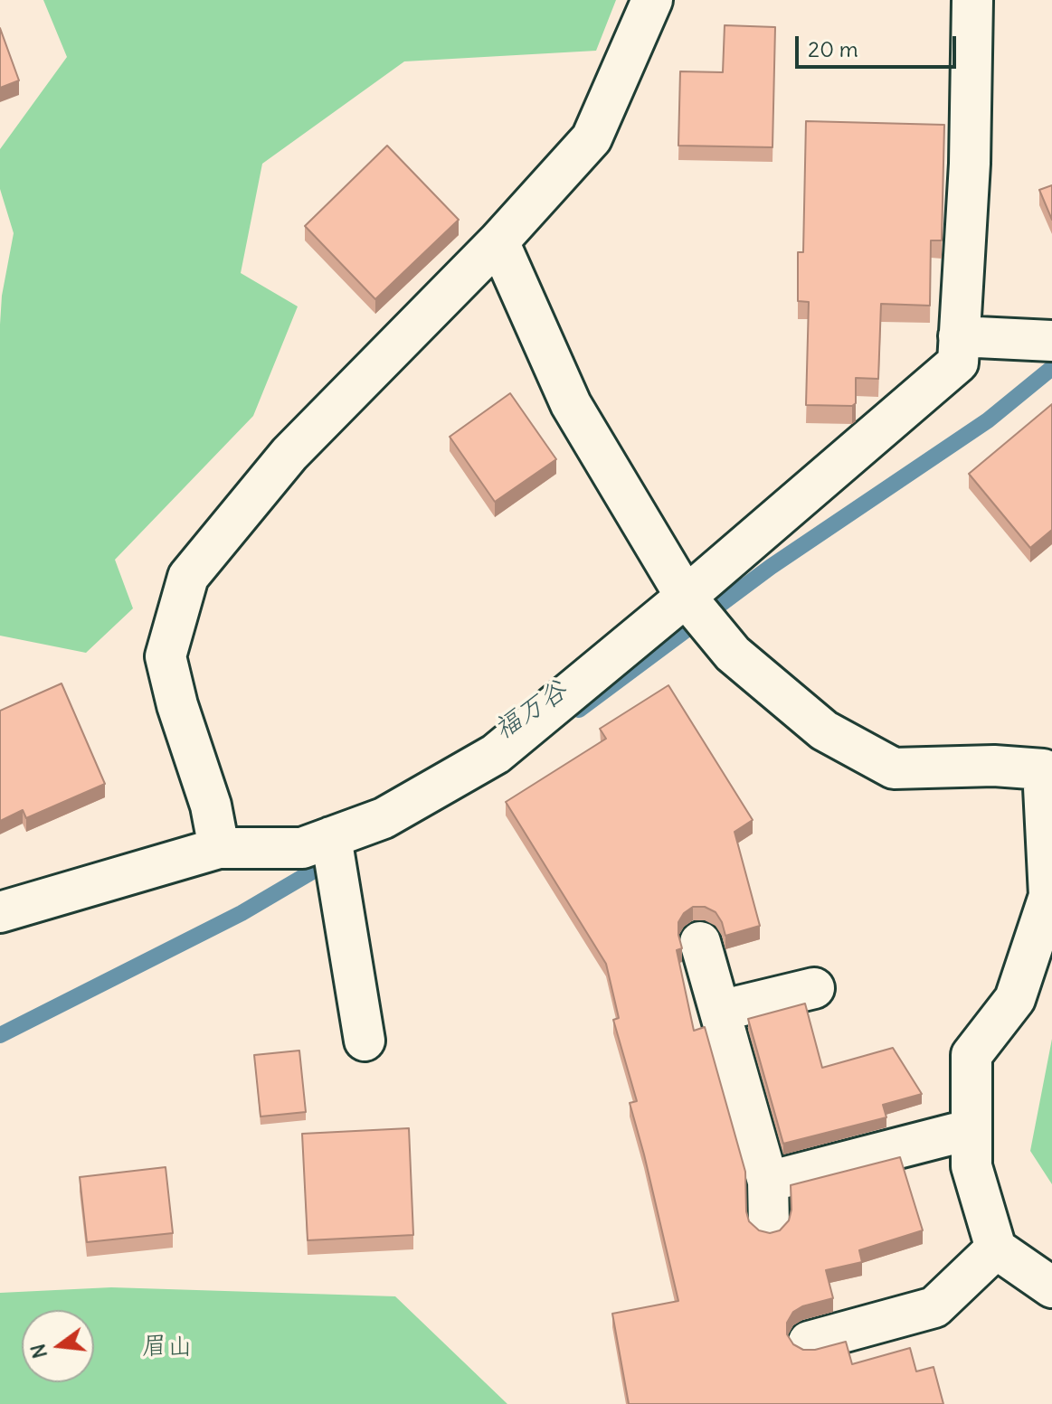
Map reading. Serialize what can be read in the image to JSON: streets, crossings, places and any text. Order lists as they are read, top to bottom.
{
  "water": ["福万谷"],
  "parks": ["眉山"],
  "scale_bar": "20 m",
  "north": "left"
}
